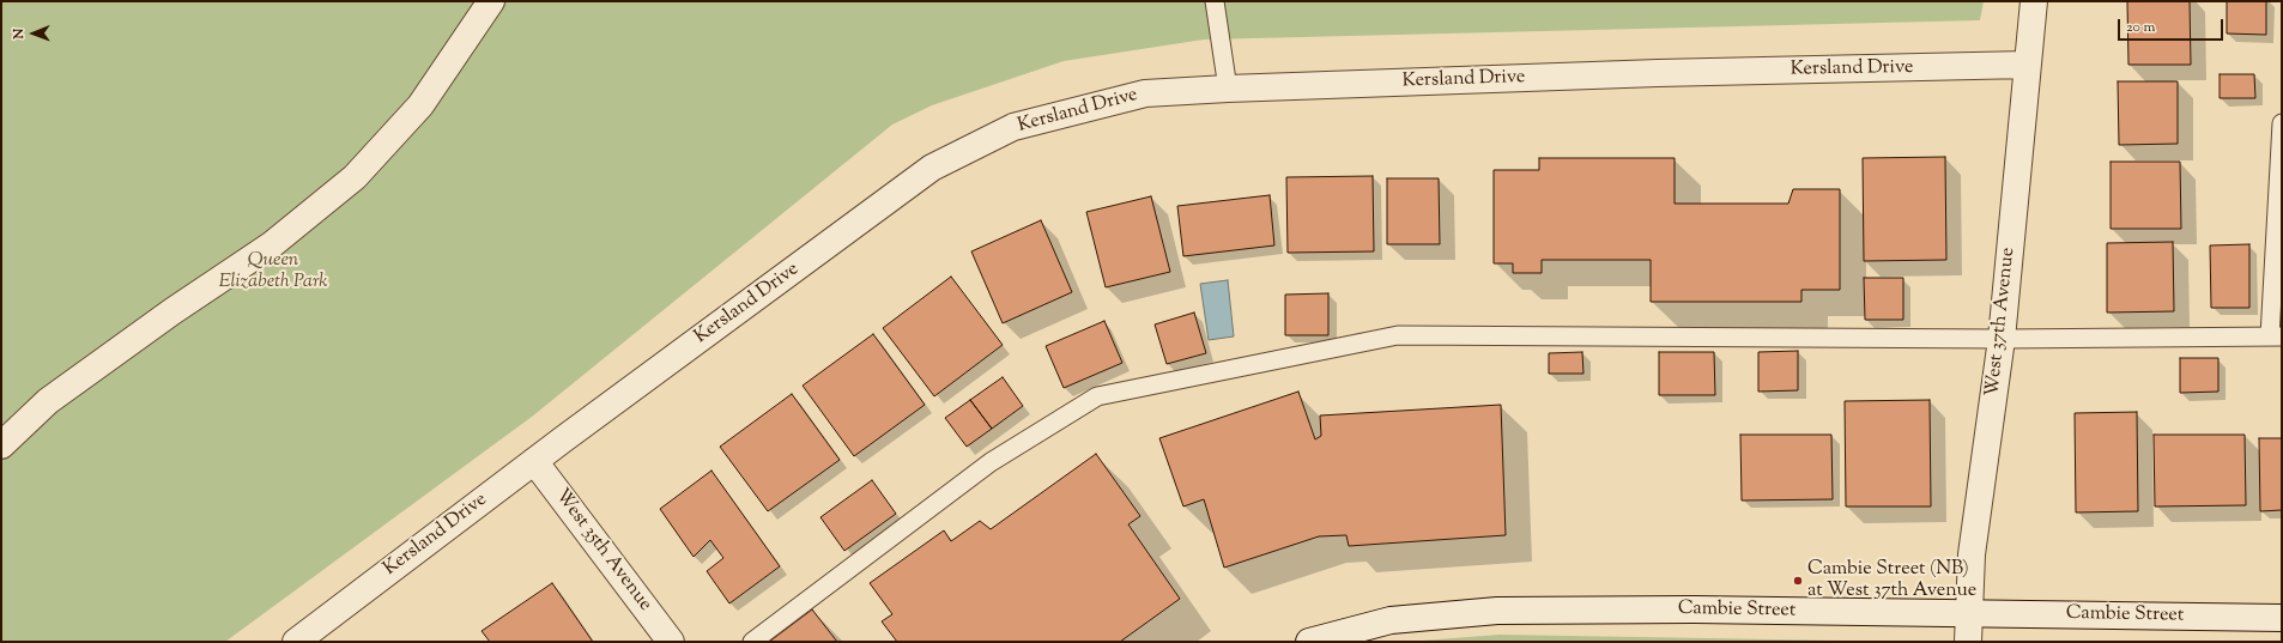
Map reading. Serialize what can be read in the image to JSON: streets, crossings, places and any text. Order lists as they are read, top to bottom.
{
  "streets": {
    "street": [
      "Kersland Drive",
      "West 37th Avenue",
      "West 35th Avenue",
      "Cambie Street"
    ]
  },
  "crossings": [
    ["Kersland Drive", "West 37th Avenue"],
    ["Kersland Drive", "West 35th Avenue"],
    ["West 37th Avenue", "Cambie Street"]
  ],
  "parks": ["Queen Elizabeth Park"],
  "places": ["Cambie Street (NB) at West 37th Avenue"],
  "scale_bar": "20 m",
  "north": "left"
}
